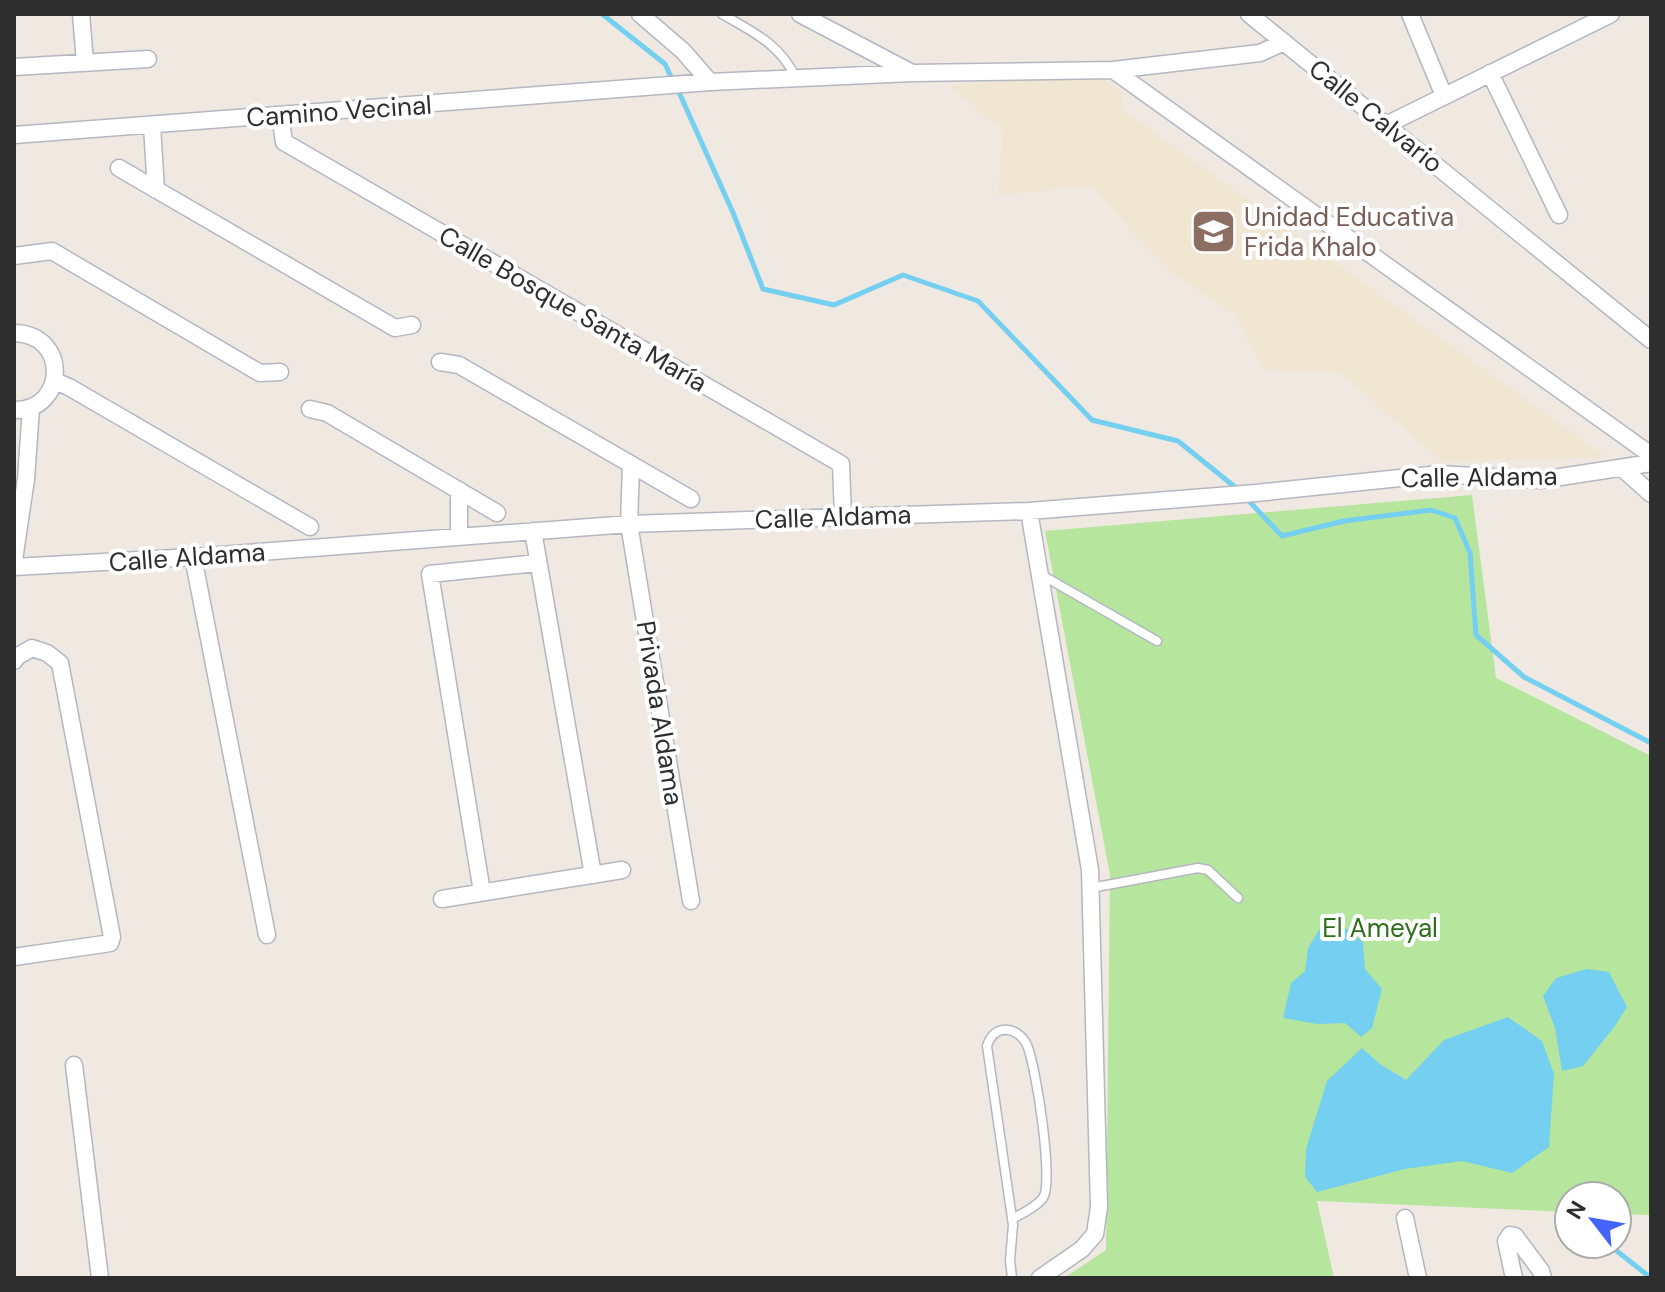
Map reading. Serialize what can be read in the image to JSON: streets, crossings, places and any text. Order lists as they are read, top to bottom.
{
  "streets": {
    "street": [
      "Camino Vecinal",
      "Calle Calvario",
      "Calle Bosque Santa María",
      "Calle Aldama",
      "Privada Aldama"
    ]
  },
  "crossings": [
    ["Camino Vecinal", "Calle Bosque Santa María"],
    ["Calle Bosque Santa María", "Calle Aldama"],
    ["Calle Aldama", "Privada Aldama"]
  ],
  "parks": ["El Ameyal"],
  "places": {
    "school or university": ["Unidad Educativa Frida Khalo"]
  },
  "north": "top left"
}
